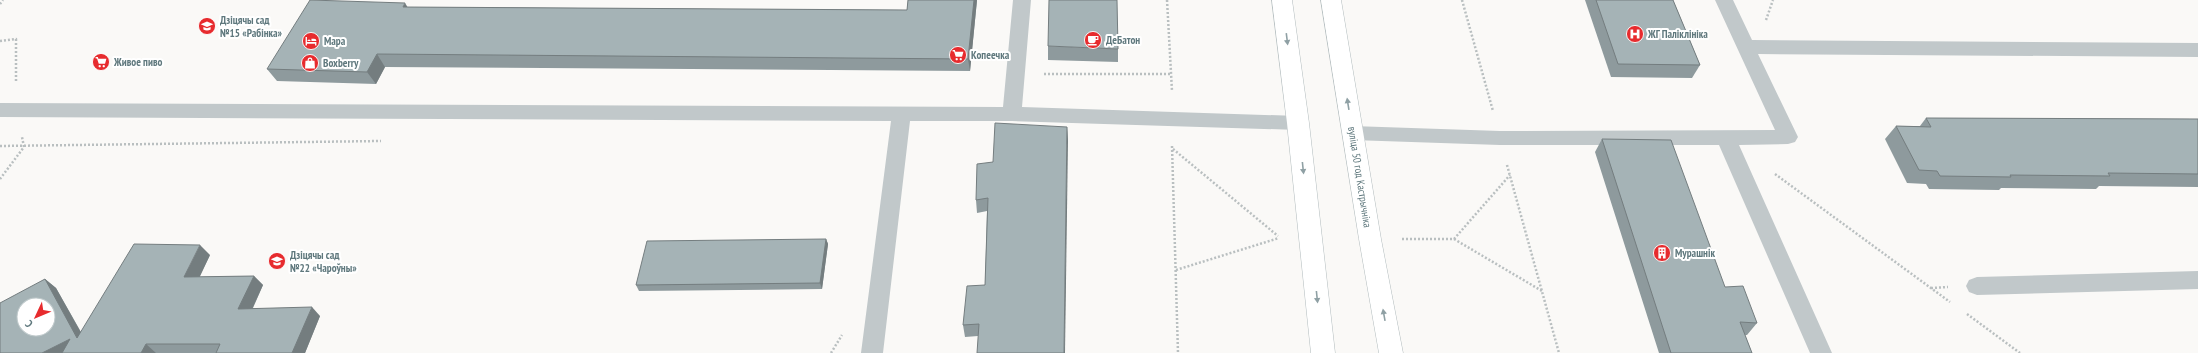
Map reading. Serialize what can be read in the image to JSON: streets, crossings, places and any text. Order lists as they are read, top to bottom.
{
  "streets": {
    "main road": ["вуліца 50 год Кастрычніка"]
  },
  "places": {
    "school or university": ["Дзіцячы сад №15 «Рабінка»", "Дзіцячы сад №22 «Чароўны»"],
    "hospital": ["ЖГ Паліклініка"],
    "cafe": ["ДеБатон"],
    "hotel": ["Мара"],
    "supermarket": ["Копеечка", "Живое пиво"],
    "shop": ["Boxberry"],
    "building": ["Мурашнік"]
  },
  "north": "bottom left"
}
